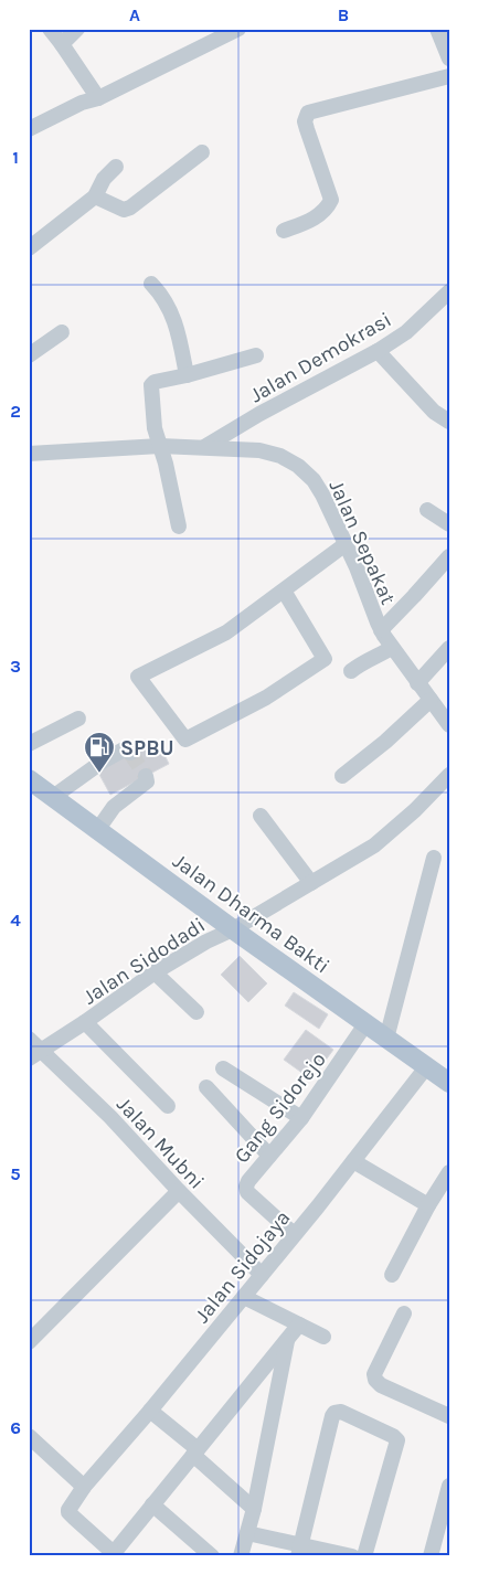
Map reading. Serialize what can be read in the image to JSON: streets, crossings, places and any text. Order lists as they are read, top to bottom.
{
  "streets": {
    "main road": ["Jalan Dharma Bakti"],
    "street": [
      "Jalan Demokrasi",
      "Jalan Sepakat",
      "Jalan Sidodadi",
      "Gang Sidorejo",
      "Jalan Mubni",
      "Jalan Sidojaya"
    ]
  },
  "crossings": [
    ["Jalan Demokrasi", "Jalan Sepakat"],
    ["Jalan Dharma Bakti", "Jalan Sidodadi"],
    ["Jalan Dharma Bakti", "Gang Sidorejo"],
    ["Jalan Dharma Bakti", "Jalan Sidojaya"],
    ["Jalan Sidodadi", "Jalan Mubni"],
    ["Gang Sidorejo", "Jalan Sidojaya"],
    ["Jalan Mubni", "Jalan Sidojaya"]
  ],
  "places": {
    "fuel station": ["SPBU"]
  },
  "grid": {
    "columns": ["A", "B"],
    "rows": [
      "1",
      "2",
      "3",
      "4",
      "5",
      "6"
    ]
  }
}
